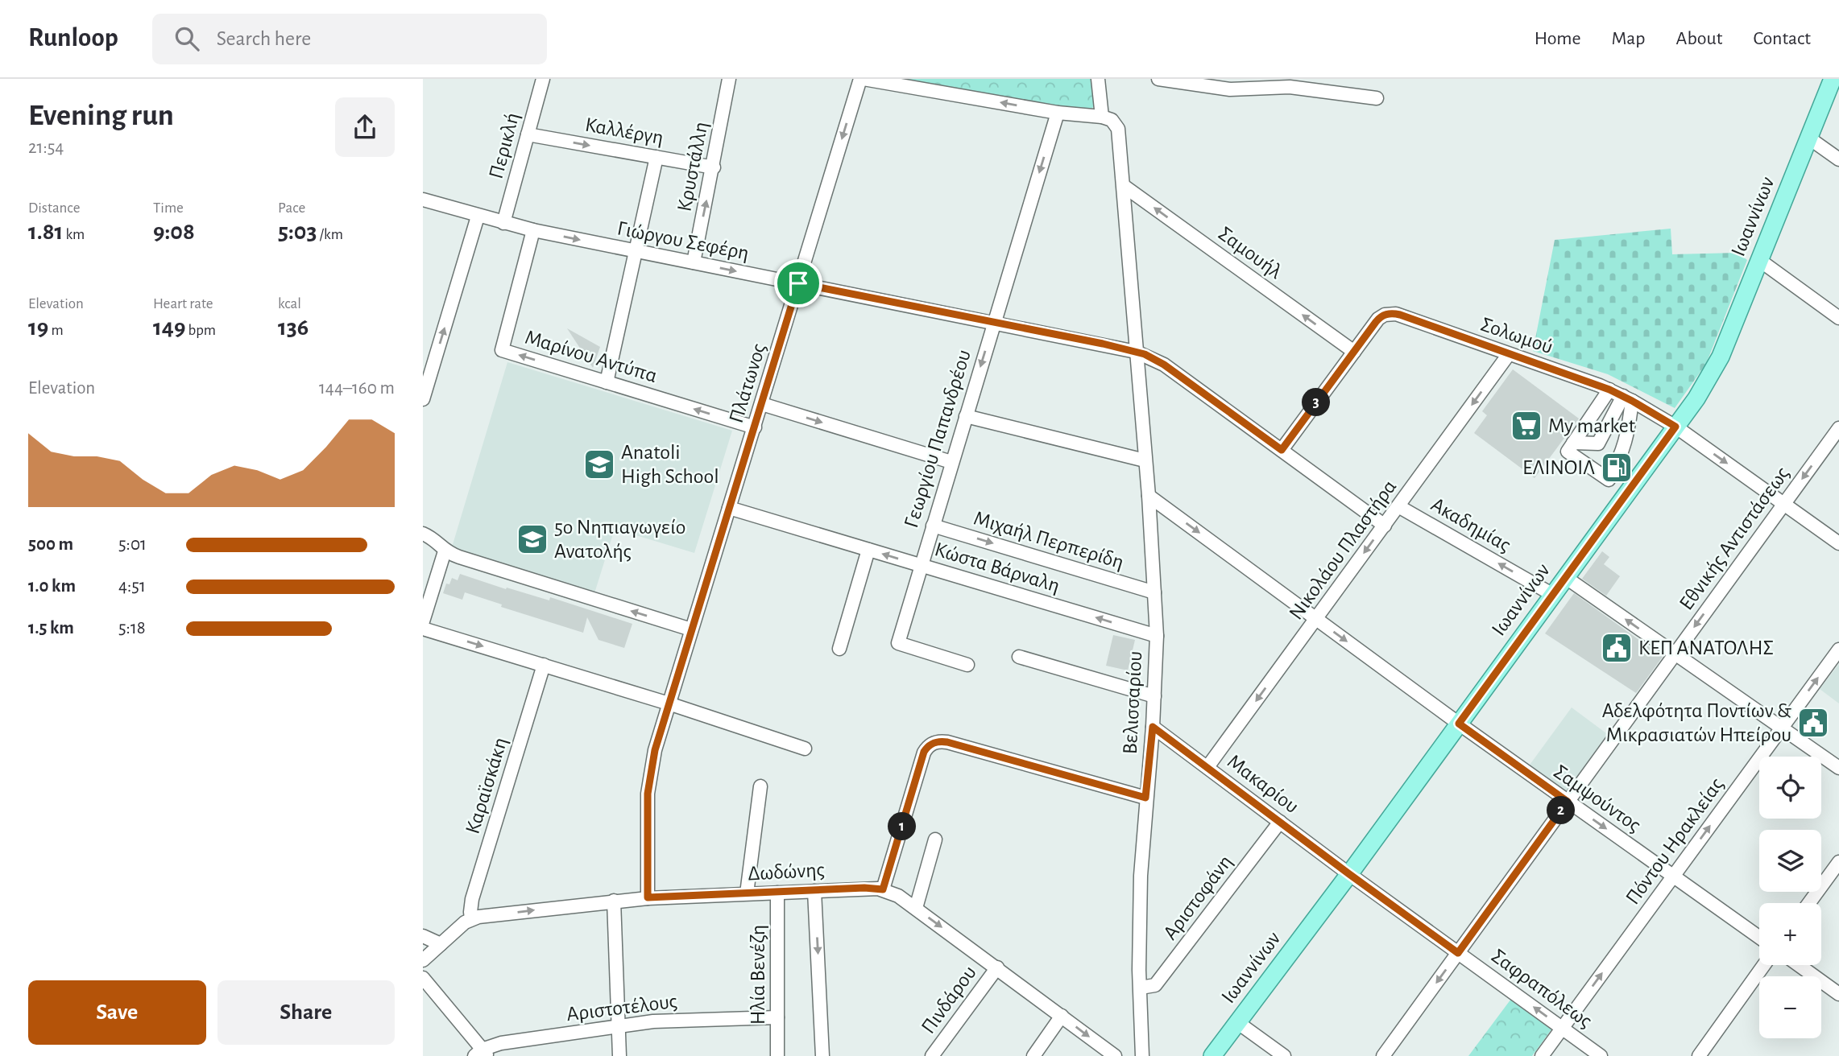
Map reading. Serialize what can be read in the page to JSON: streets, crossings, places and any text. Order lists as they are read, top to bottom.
{
  "streets": {
    "main road": ["Ιωαννίνων"],
    "street": [
      "Καλλέργη",
      "Περικλή",
      "Κρυστάλλη",
      "Γιώργου Σεφέρη",
      "Σαμουήλ",
      "Σολωμού",
      "Μαρίνου Αντύπα",
      "Πλάτωνος",
      "Γεωργίου Παπανδρέου",
      "Ακαδημίας",
      "Εθνικής Αντιστάσεως",
      "Μιχαήλ Περπερίδη",
      "Νικολάου Πλαστήρα",
      "Κώστα Βάρναλη",
      "Βελισσαρίου",
      "Μακαρίου",
      "Καραϊσκάκη",
      "Σαμψούντος",
      "Πόντου Ηρακλείας",
      "Δωδώνης",
      "Αριστοφάνη",
      "Ηλία Βενέζη",
      "Σαφραπόλεως",
      "Πινδάρου",
      "Αριστοτέλους"
    ]
  },
  "crossings": [
    ["Καλλέργη", "Περικλή"],
    ["Καλλέργη", "Κρυστάλλη"],
    ["Περικλή", "Γιώργου Σεφέρη"],
    ["Κρυστάλλη", "Γιώργου Σεφέρη"],
    ["Ιωαννίνων", "Σολωμού"],
    ["Ιωαννίνων", "Ακαδημίας"],
    ["Ιωαννίνων", "Μακαρίου"],
    ["Ιωαννίνων", "Σαμψούντος"],
    ["Ιωαννίνων", "Σαφραπόλεως"],
    ["Γιώργου Σεφέρη", "Σολωμού"],
    ["Γιώργου Σεφέρη", "Μαρίνου Αντύπα"],
    ["Γιώργου Σεφέρη", "Πλάτωνος"],
    ["Γιώργου Σεφέρη", "Γεωργίου Παπανδρέου"],
    ["Γιώργου Σεφέρη", "Νικολάου Πλαστήρα"],
    ["Γιώργου Σεφέρη", "Βελισσαρίου"],
    ["Σαμουήλ", "Σολωμού"],
    ["Σαμουήλ", "Βελισσαρίου"],
    ["Σολωμού", "Εθνικής Αντιστάσεως"],
    ["Σολωμού", "Νικολάου Πλαστήρα"],
    ["Μαρίνου Αντύπα", "Πλάτωνος"],
    ["Πλάτωνος", "Κώστα Βάρναλη"],
    ["Πλάτωνος", "Δωδώνης"],
    ["Γεωργίου Παπανδρέου", "Μιχαήλ Περπερίδη"],
    ["Γεωργίου Παπανδρέου", "Κώστα Βάρναλη"],
    ["Ακαδημίας", "Νικολάου Πλαστήρα"],
    ["Εθνικής Αντιστάσεως", "Σαμψούντος"],
    ["Εθνικής Αντιστάσεως", "Σαφραπόλεως"],
    ["Μιχαήλ Περπερίδη", "Βελισσαρίου"],
    ["Νικολάου Πλαστήρα", "Μακαρίου"],
    ["Νικολάου Πλαστήρα", "Σαμψούντος"],
    ["Κώστα Βάρναλη", "Βελισσαρίου"],
    ["Βελισσαρίου", "Μακαρίου"],
    ["Βελισσαρίου", "Σαμψούντος"],
    ["Βελισσαρίου", "Αριστοφάνη"],
    ["Μακαρίου", "Αριστοφάνη"],
    ["Μακαρίου", "Σαφραπόλεως"],
    ["Καραϊσκάκη", "Δωδώνης"],
    ["Σαμψούντος", "Πόντου Ηρακλείας"],
    ["Πόντου Ηρακλείας", "Σαφραπόλεως"],
    ["Δωδώνης", "Ηλία Βενέζη"],
    ["Δωδώνης", "Πινδάρου"],
    ["Ηλία Βενέζη", "Αριστοτέλους"]
  ],
  "one_way": [
    "Καλλέργη",
    "Σαμουήλ",
    "Γεωργίου Παπανδρέου",
    "Ακαδημίας",
    "Εθνικής Αντιστάσεως",
    "Νικολάου Πλαστήρα",
    "Σαμψούντος",
    "Πόντου Ηρακλείας",
    "Δωδώνης",
    "Σαφραπόλεως"
  ],
  "places": {
    "supermarket": ["My market"],
    "school or university": ["Anatoli High School", "5ο Νηπιαγωγείο Ανατολής"],
    "fuel station": ["ΕΛΙΝΟΙΛ"],
    "public building": ["ΚΕΠ ΑΝΑΤΟΛΗΣ", "Αδελφότητα Ποντίων & Μικρασιατών Ηπείρου"]
  },
  "page": {
    "header": "Runloop",
    "search": "Search here",
    "nav": [
      "Home",
      "Map",
      "About",
      "Contact"
    ],
    "heading": ["Evening run", "21:54"],
    "stats": [
      ["Distance", "1.81 km"],
      ["Time", "9:08"],
      ["Pace", "5:03 /km"],
      ["Elevation", "19 m"],
      ["Heart rate", "149 bpm"],
      ["kcal", "136"]
    ],
    "chart": ["Elevation", "144–160 m"],
    "pins": ["3", "2", "1"],
    "list": [
      {
        "name": "500 m",
        "note": "5:01"
      },
      {
        "name": "1.0 km",
        "note": "4:51"
      },
      {
        "name": "1.5 km",
        "note": "5:18"
      }
    ],
    "map_buttons": ["+", "−"],
    "buttons": ["Save", "Share"]
  }
}
